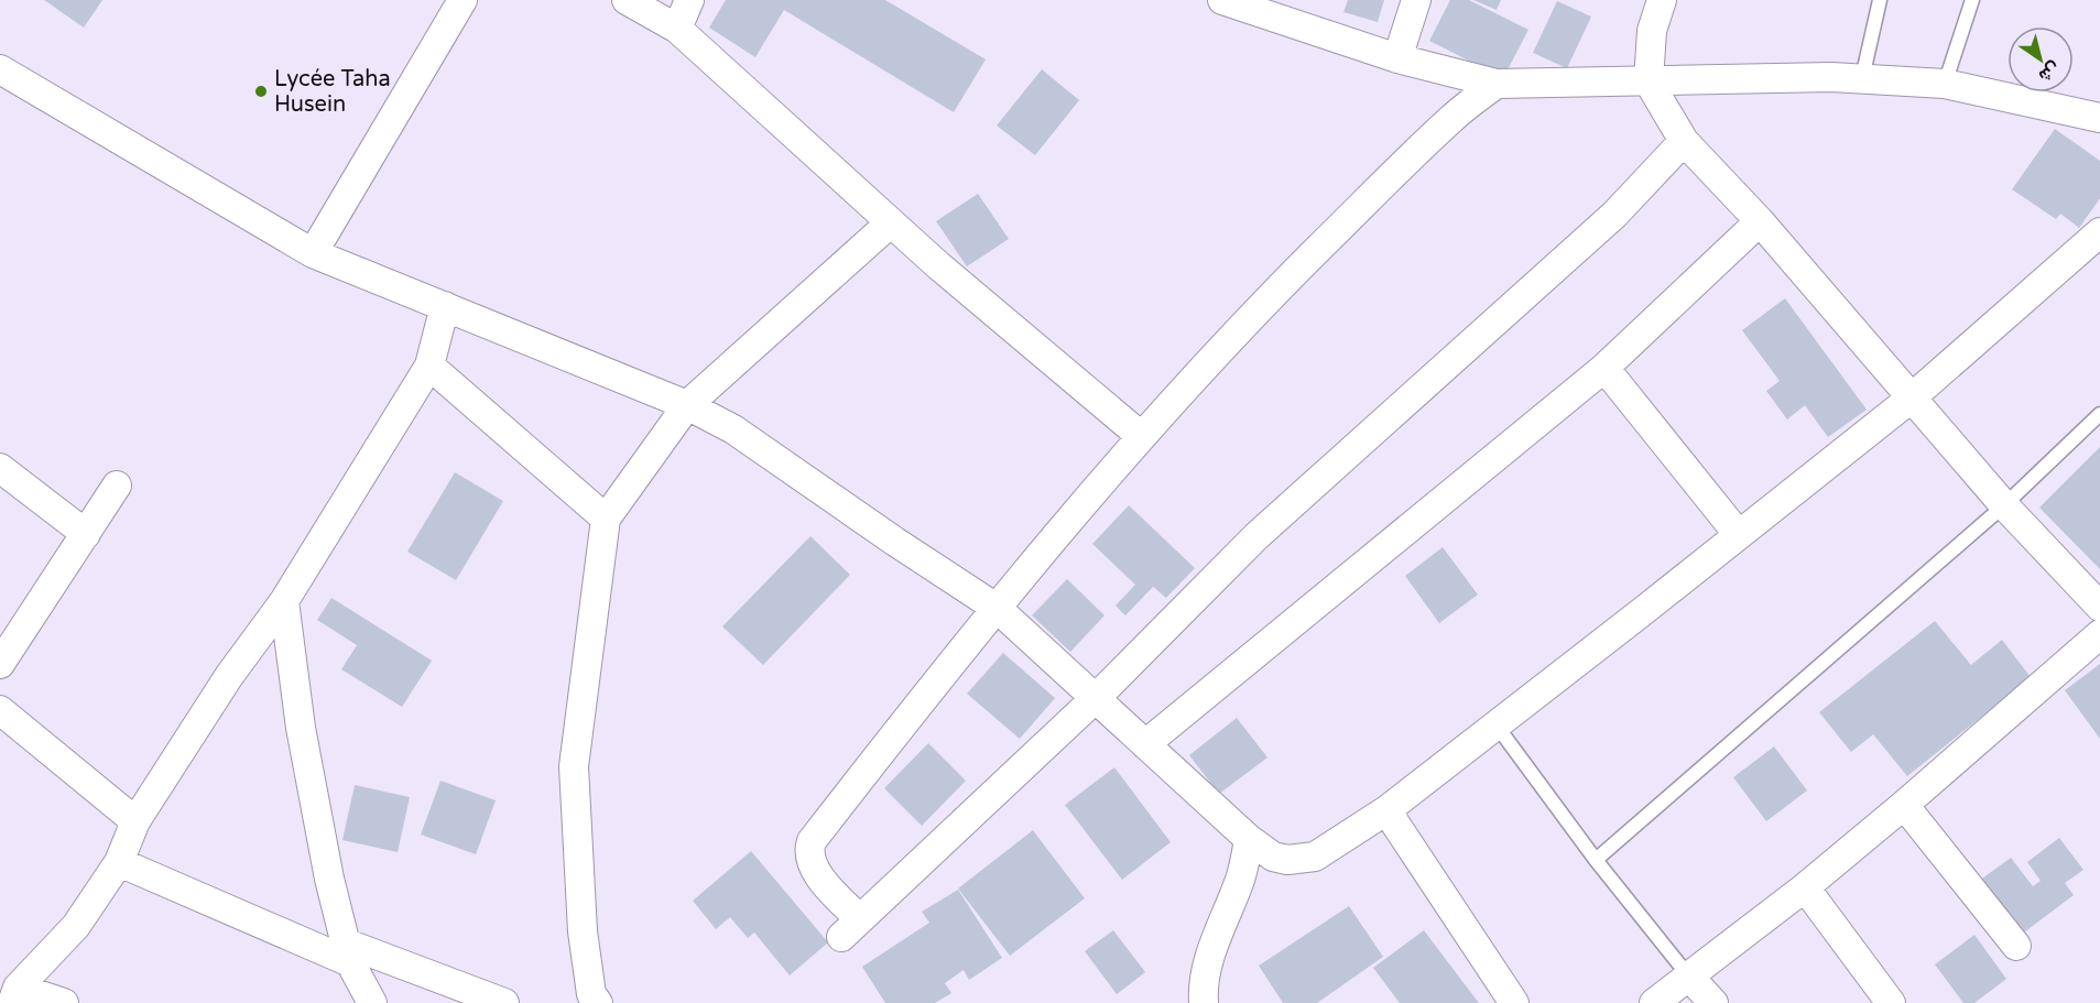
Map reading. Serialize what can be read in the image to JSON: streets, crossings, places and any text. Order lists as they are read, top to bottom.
{
  "places": ["Lycée Taha Husein"],
  "north": "bottom right"
}
